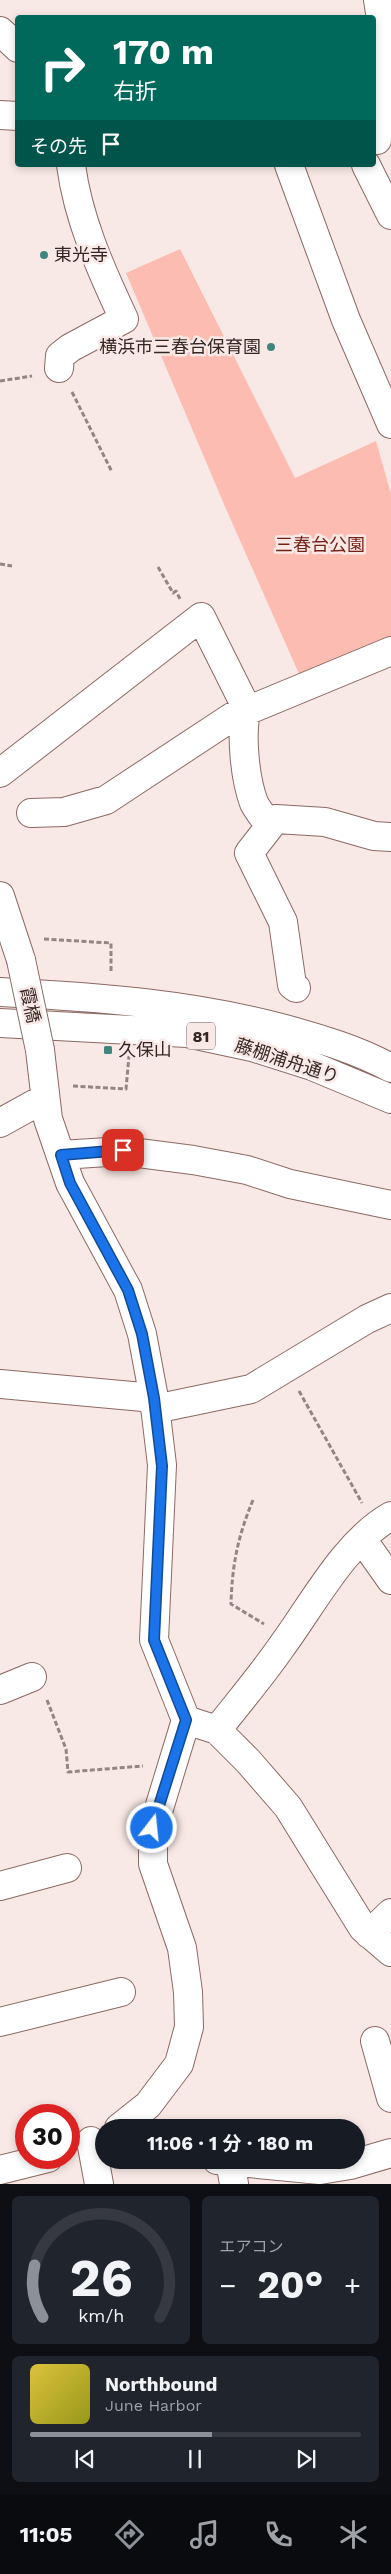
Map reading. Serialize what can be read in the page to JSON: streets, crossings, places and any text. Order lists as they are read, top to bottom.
{
  "streets": {
    "street": ["霞橋", "81", "藤棚浦舟通り"]
  },
  "parks": ["三春台公園"],
  "places": {
    "other": ["東光寺", "横浜市三春台保育園"],
    "transit": ["久保山"]
  },
  "page": {
    "turn": ["170 m", "右折"],
    "then": "その先",
    "limit": "30",
    "trip": "11:06 · 1 分 · 180 m",
    "tile": "エアコン",
    "heat": ["−", "20°", "+"],
    "song": ["Northbound", "June Harbor"],
    "tabs": "11:05",
    "gauge": ["26", "km/h"]
  }
}
